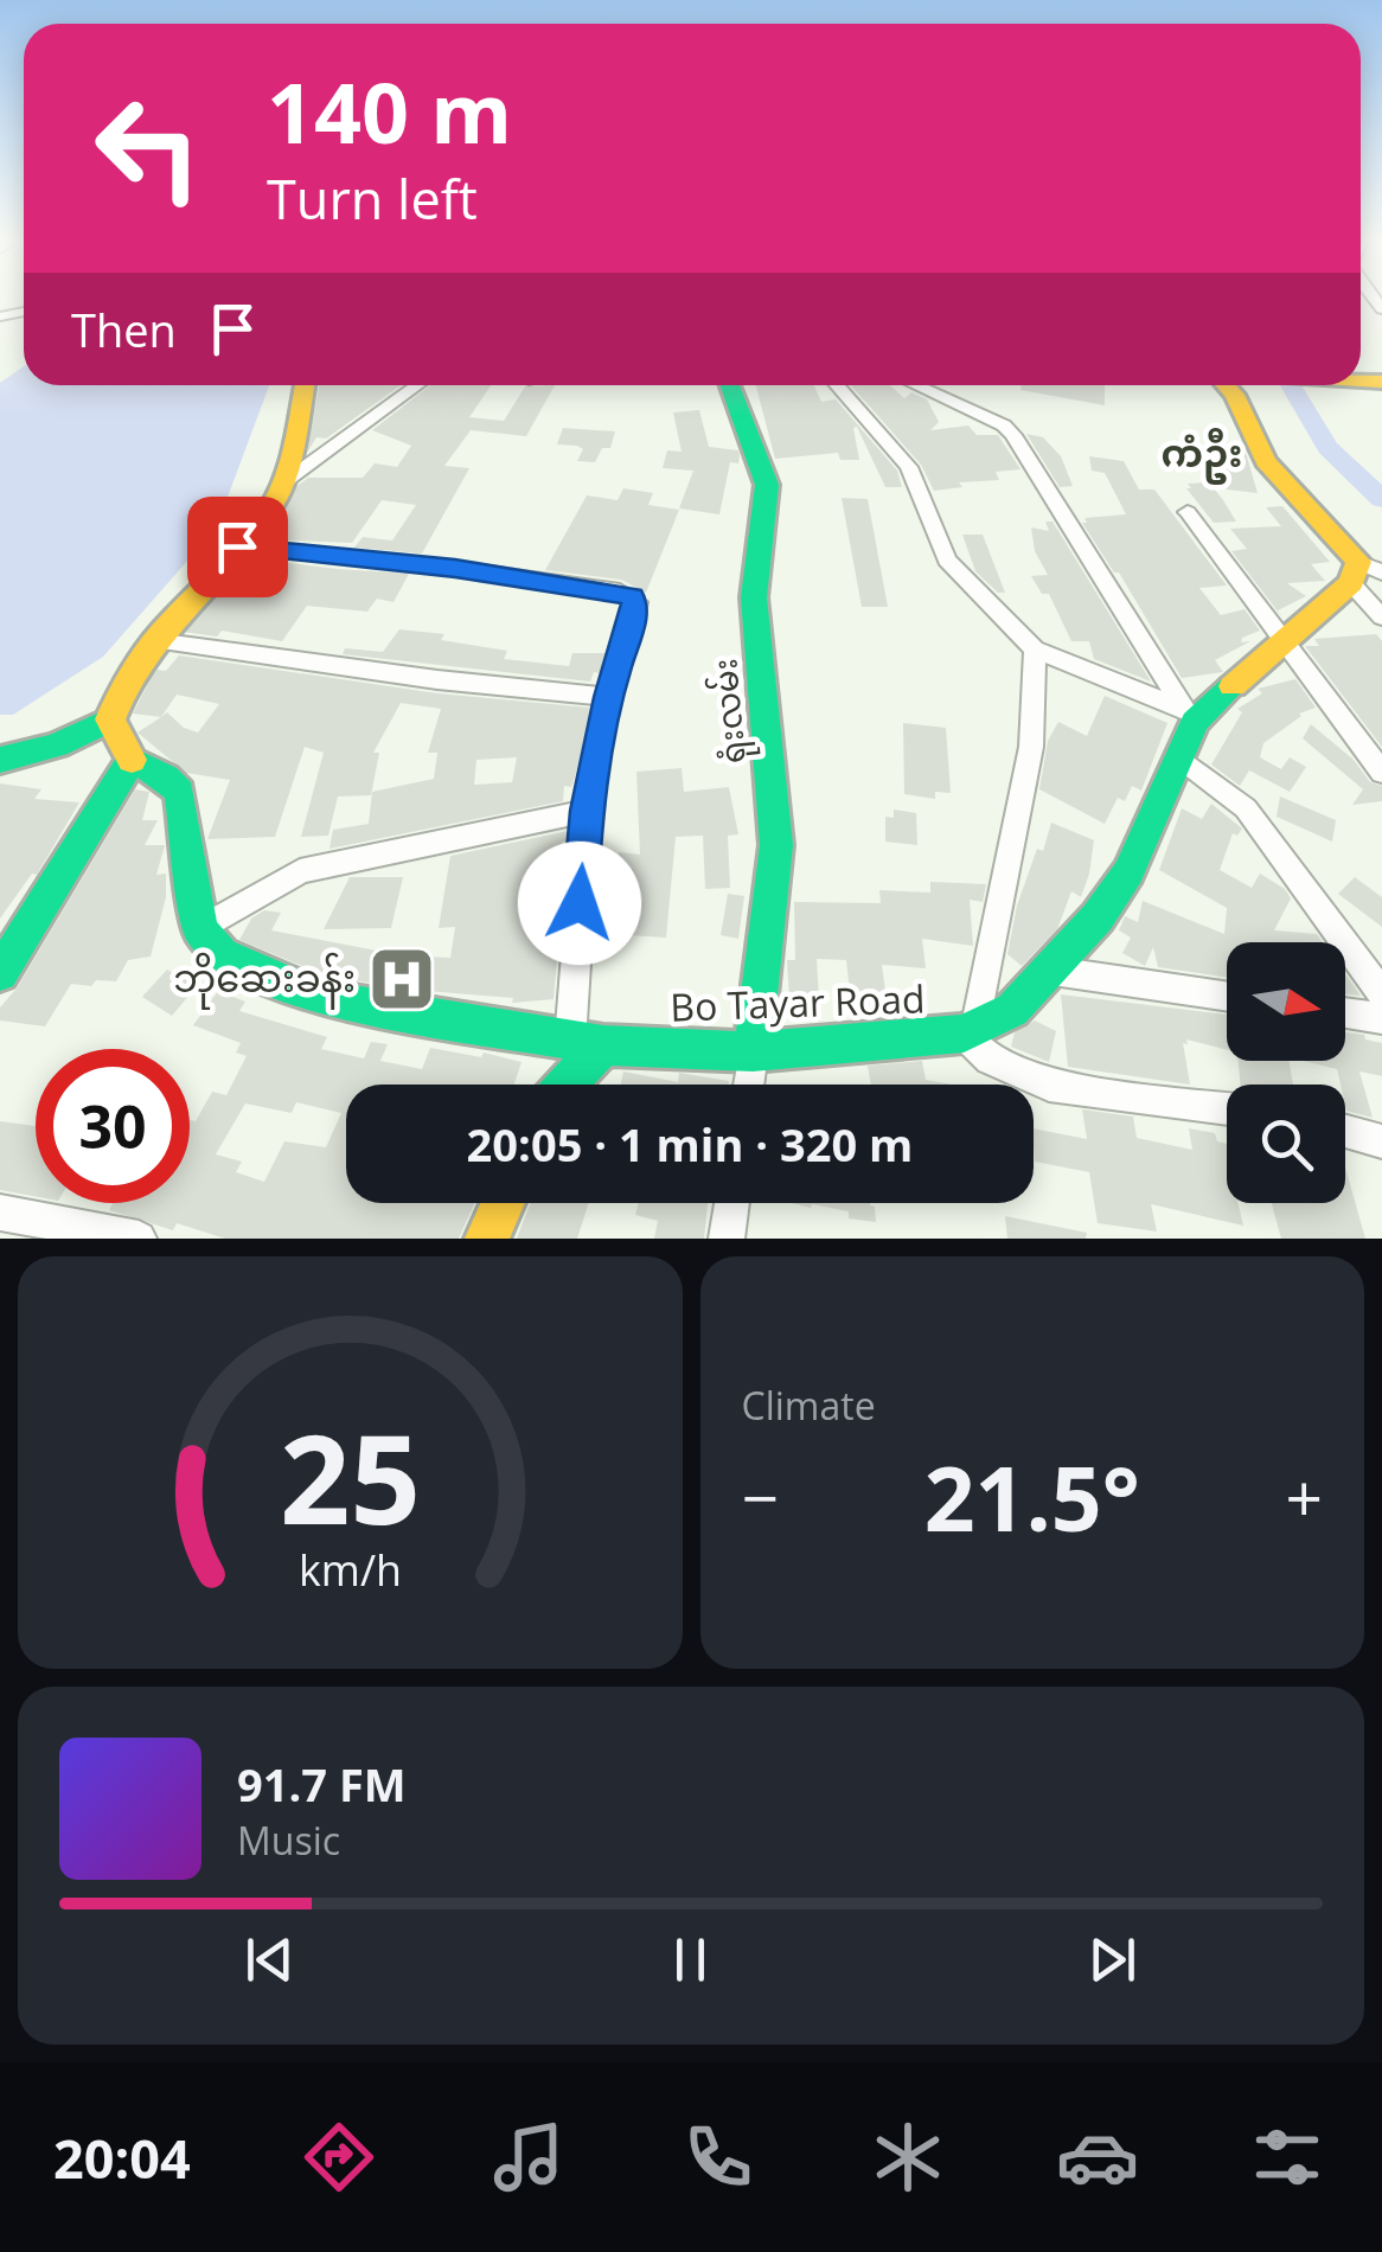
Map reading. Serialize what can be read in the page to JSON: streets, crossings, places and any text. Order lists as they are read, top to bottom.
{
  "streets": {
    "main road": ["ရုံးလမ်း", "Bo Tayar Road"]
  },
  "crossings": [
    ["ရုံးလမ်း", "Bo Tayar Road"]
  ],
  "districts": ["ကံဦး"],
  "places": {
    "hospital": ["ဘိုဆေးခန်း"]
  },
  "north": "right",
  "page": {
    "turn": ["140 m", "Turn left"],
    "then": "Then",
    "limit": "30",
    "trip": "20:05 · 1 min · 320 m",
    "tile": "Climate",
    "heat": ["−", "21.5°", "+"],
    "song": ["91.7 FM", "Music"],
    "tabs": "20:04",
    "gauge": ["25", "km/h"]
  }
}
